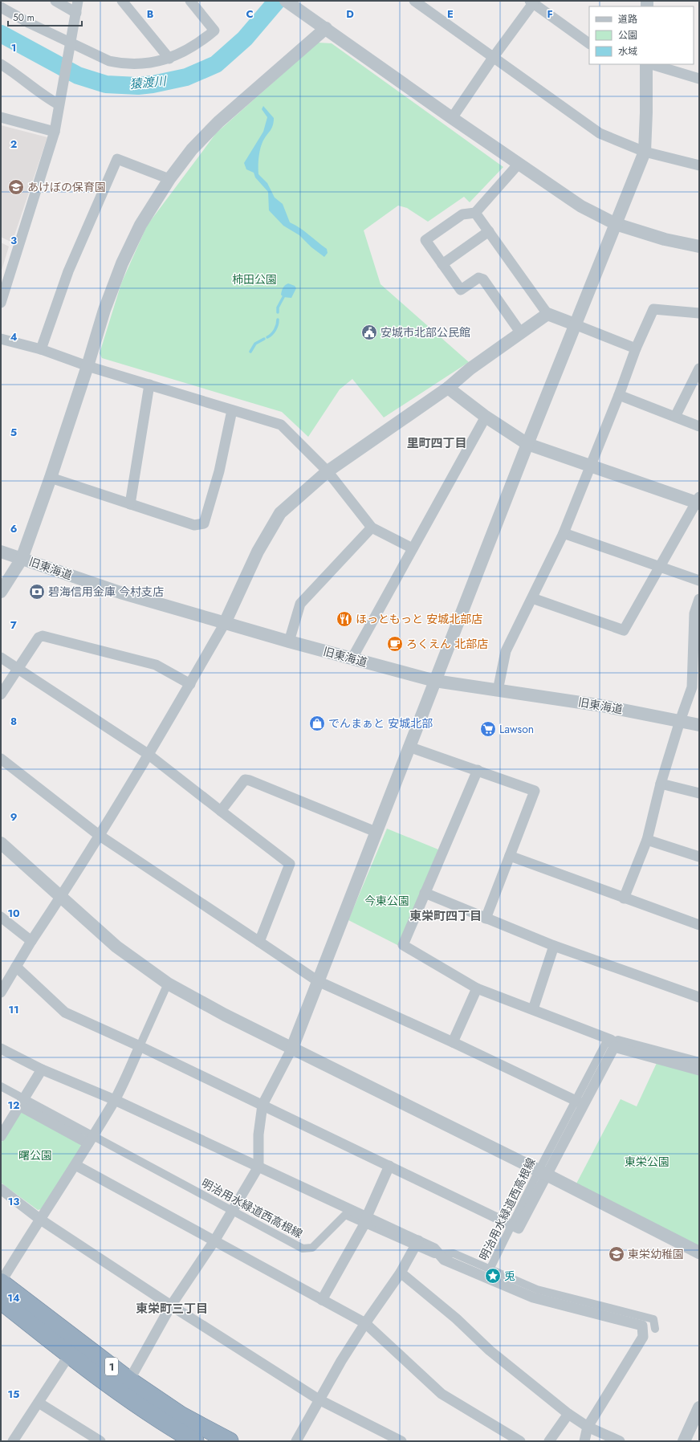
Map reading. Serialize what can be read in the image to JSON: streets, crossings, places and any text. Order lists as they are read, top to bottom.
{
  "streets": {
    "highway": ["1"],
    "street": ["旧東海道", "明治用水緑道西高根線"]
  },
  "districts": ["里町四丁目", "東栄町四丁目", "東栄町三丁目"],
  "water": ["猿渡川"],
  "parks": [
    "柿田公園",
    "今東公園",
    "曙公園",
    "東栄公園"
  ],
  "places": {
    "school or university": ["あけぼの保育園", "東栄幼稚園"],
    "public building": ["安城市北部公民館"],
    "bank": ["碧海信用金庫 今村支店"],
    "restaurant": ["ほっともっと 安城北部店"],
    "cafe": ["ろくえん 北部店"],
    "shop": ["でんまぁと 安城北部"],
    "supermarket": ["Lawson"],
    "place": ["兎"]
  },
  "legend": ["道路", "公園", "水域"],
  "scale_bar": "50 m",
  "grid": {
    "columns": [
      "B",
      "C",
      "D",
      "E",
      "F"
    ],
    "rows": [
      "1",
      "2",
      "3",
      "4",
      "5",
      "6",
      "7",
      "8",
      "9",
      "10",
      "11",
      "12",
      "13",
      "14",
      "15"
    ]
  }
}
